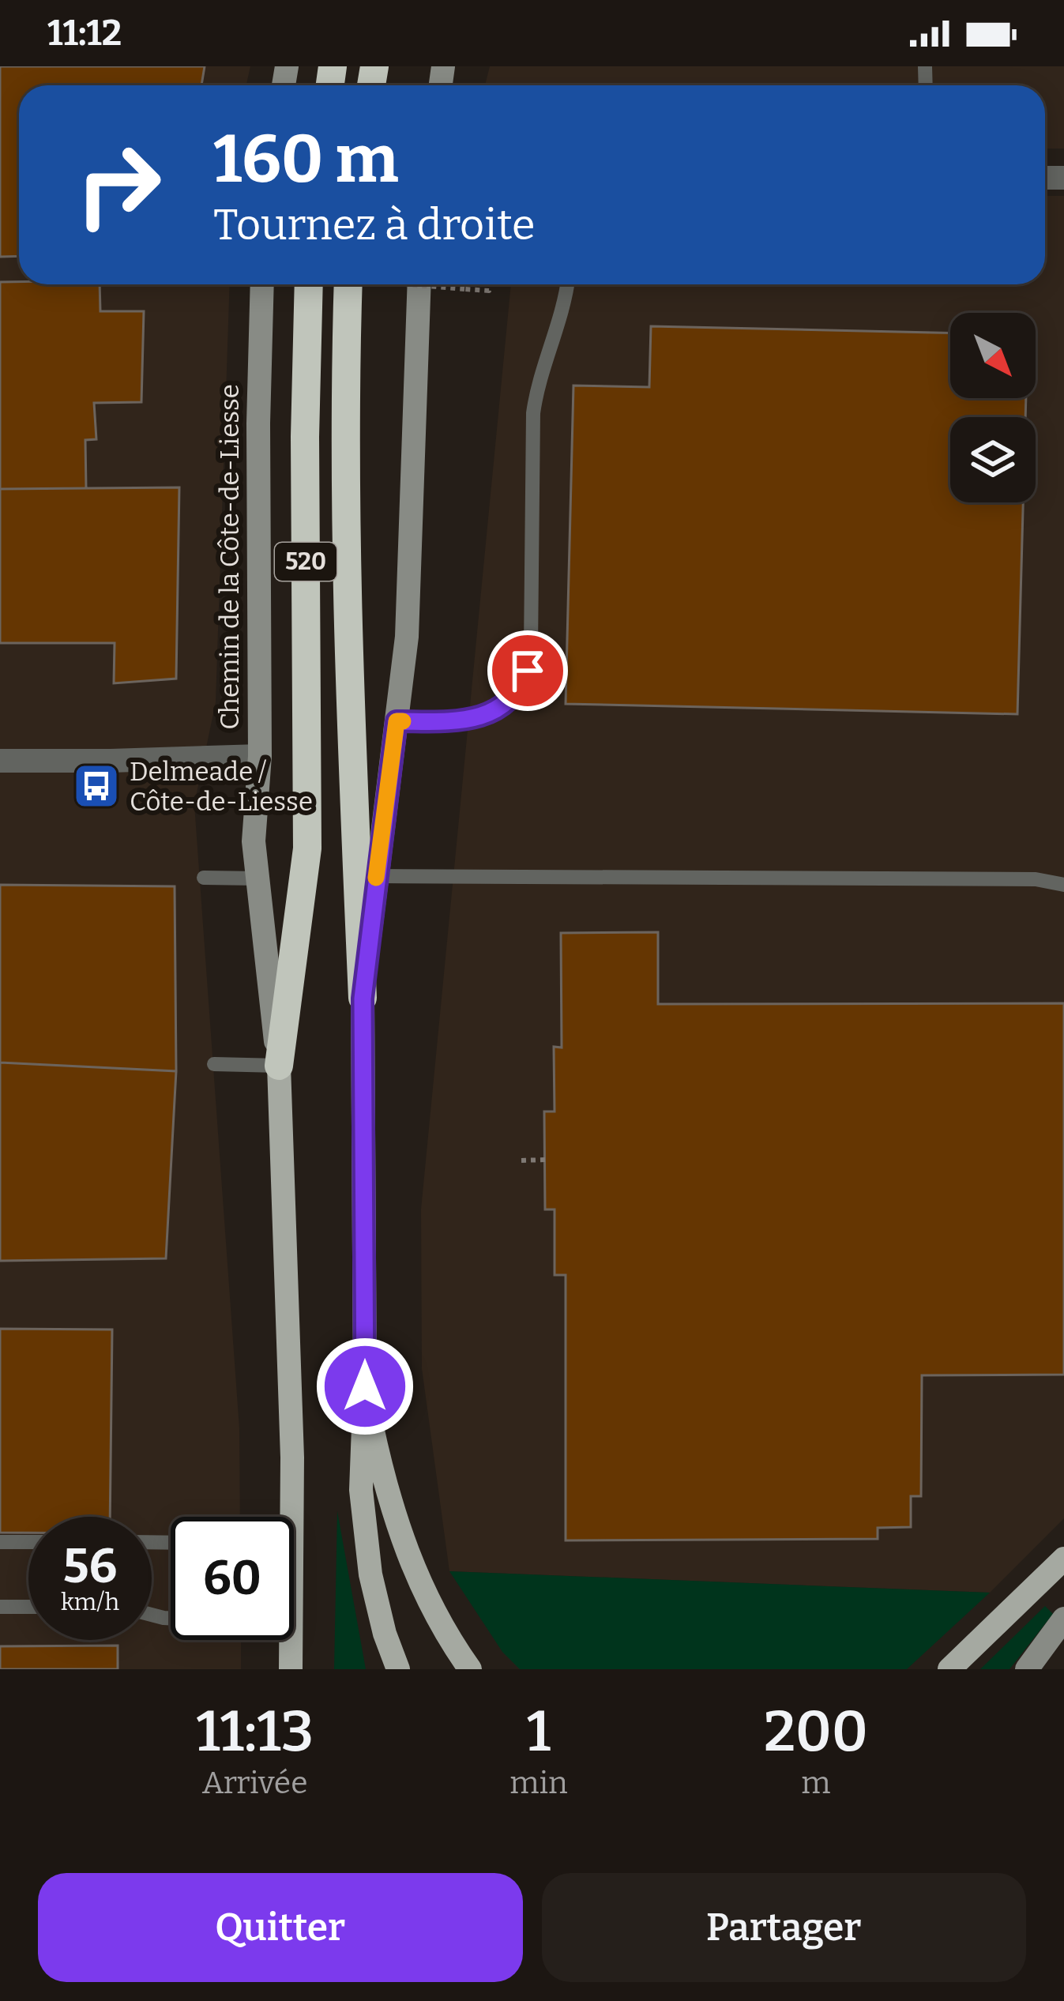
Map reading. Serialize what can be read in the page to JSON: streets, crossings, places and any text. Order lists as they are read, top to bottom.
{
  "streets": {
    "highway": ["Chemin de la Côte-de-Liesse", "520"]
  },
  "places": {
    "bus stop": ["Delmeade / Côte-de-Liesse"]
  },
  "north": "bottom right",
  "page": {
    "status": "11:12",
    "turn": ["160 m", "Tournez à droite"],
    "speed": "56 km/h",
    "limit": "60",
    "eta": [
      "11:13",
      "Arrivée",
      "1",
      "min",
      "200",
      "m"
    ],
    "buttons": ["Quitter", "Partager"]
  }
}
